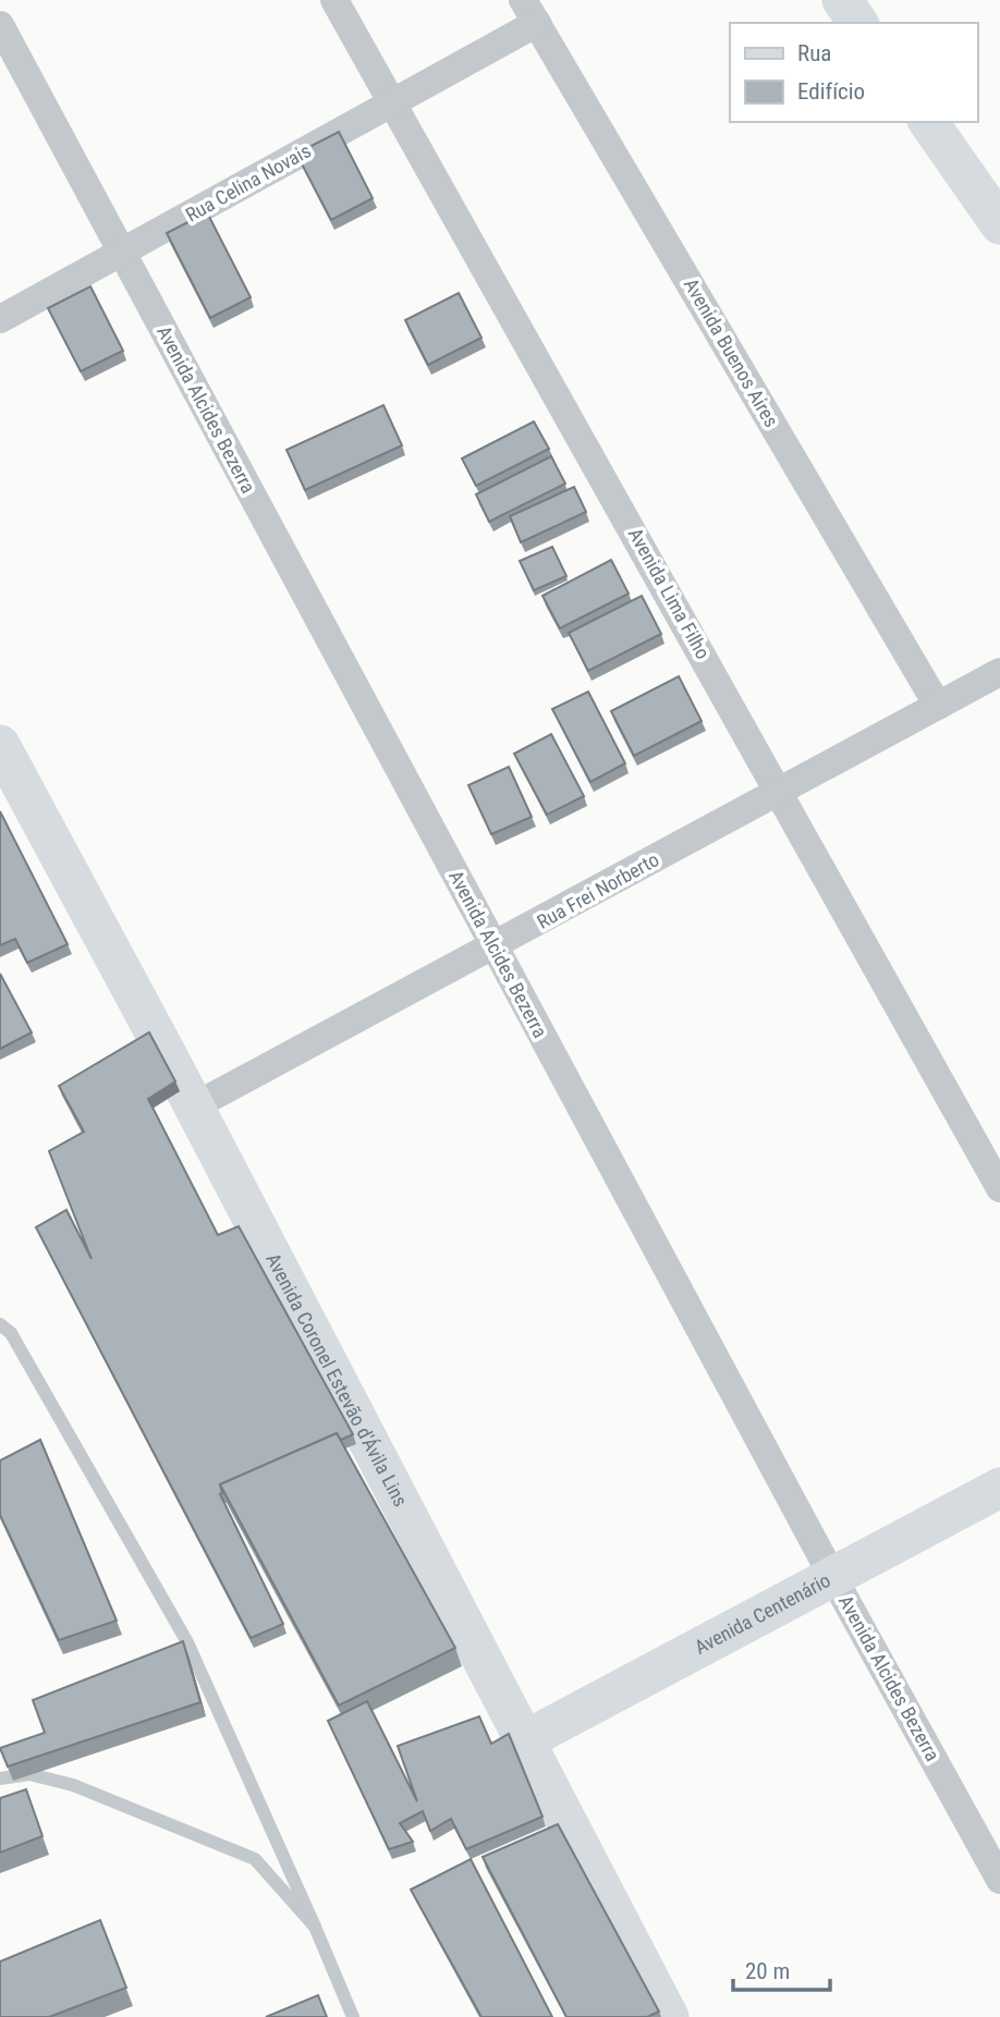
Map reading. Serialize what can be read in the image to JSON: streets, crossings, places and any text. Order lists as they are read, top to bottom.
{
  "streets": {
    "street": [
      "Rua Celina Novais",
      "Avenida Buenos Aires",
      "Avenida Alcides Bezerra",
      "Avenida Lima Filho",
      "Rua Frei Norberto",
      "Avenida Coronel Estevão d'Ávila Lins",
      "Avenida Centenário"
    ]
  },
  "crossings": [
    ["Rua Celina Novais", "Avenida Buenos Aires"],
    ["Rua Celina Novais", "Avenida Alcides Bezerra"],
    ["Rua Celina Novais", "Avenida Lima Filho"],
    ["Avenida Buenos Aires", "Rua Frei Norberto"],
    ["Avenida Alcides Bezerra", "Rua Frei Norberto"],
    ["Avenida Alcides Bezerra", "Avenida Centenário"],
    ["Avenida Lima Filho", "Rua Frei Norberto"],
    ["Rua Frei Norberto", "Avenida Coronel Estevão d'Ávila Lins"],
    ["Avenida Coronel Estevão d'Ávila Lins", "Avenida Centenário"]
  ],
  "legend": ["Rua", "Edifício"],
  "scale_bar": "20 m"
}
